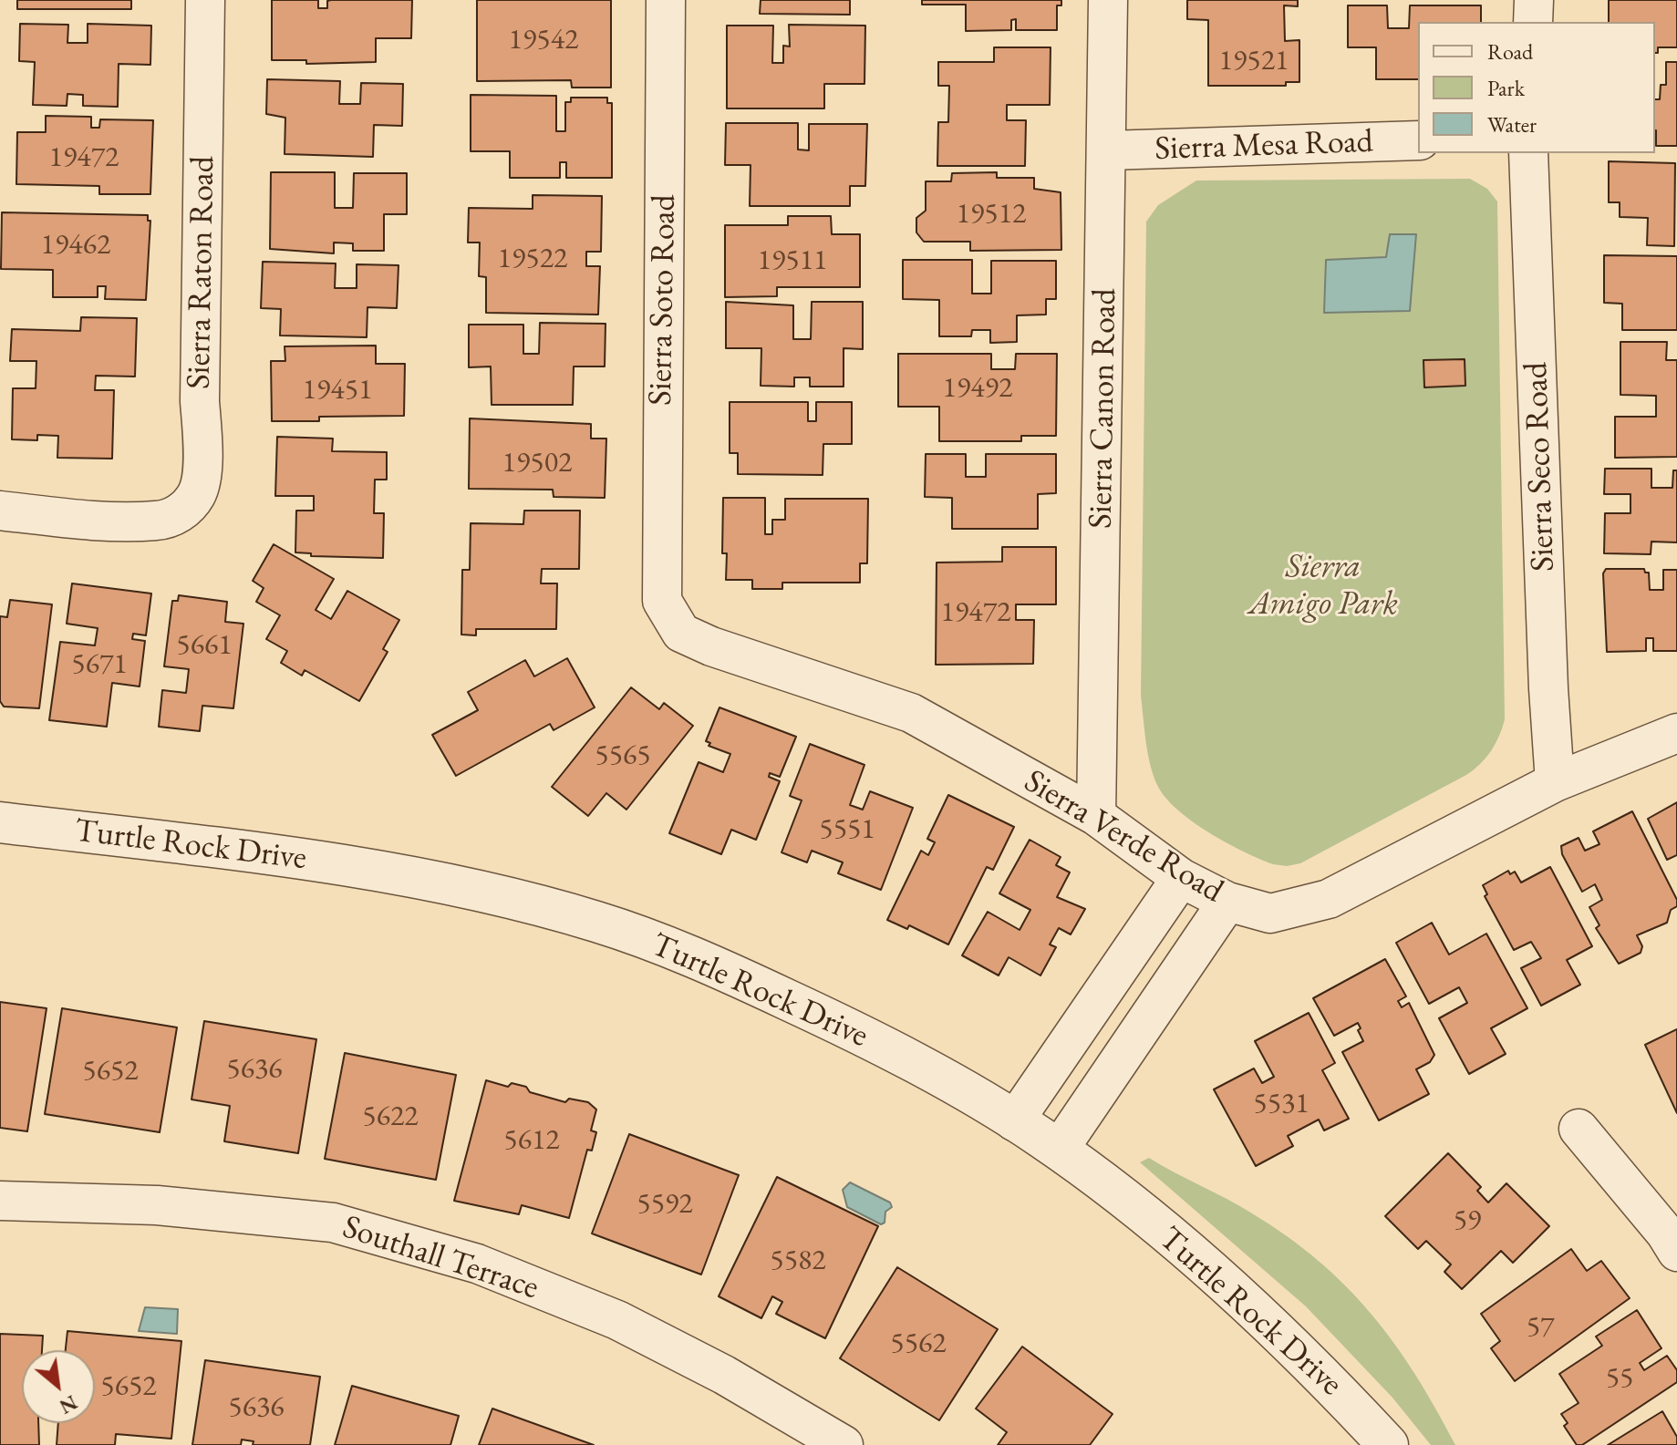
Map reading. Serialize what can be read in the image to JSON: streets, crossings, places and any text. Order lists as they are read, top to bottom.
{
  "streets": {
    "street": [
      "Sierra Mesa Road",
      "Sierra Raton Road",
      "Sierra Soto Road",
      "Sierra Canon Road",
      "Sierra Seco Road",
      "Sierra Verde Road",
      "Turtle Rock Drive",
      "Southall Terrace"
    ]
  },
  "crossings": [
    ["Sierra Mesa Road", "Sierra Canon Road"],
    ["Sierra Soto Road", "Sierra Verde Road"],
    ["Sierra Canon Road", "Sierra Verde Road"],
    ["Sierra Seco Road", "Sierra Verde Road"]
  ],
  "parks": ["Sierra Amigo Park"],
  "house_numbers": [
    "19542",
    "19521",
    "19472",
    "19512",
    "19462",
    "19522",
    "19511",
    "19492",
    "19451",
    "19502",
    "19472",
    "5661",
    "5671",
    "5565",
    "5551",
    "5636",
    "5652",
    "5531",
    "5622",
    "5612",
    "5592",
    "59",
    "5582",
    "57",
    "5562",
    "55",
    "5652",
    "5636"
  ],
  "legend": ["Road", "Park", "Water"],
  "north": "bottom right"
}
